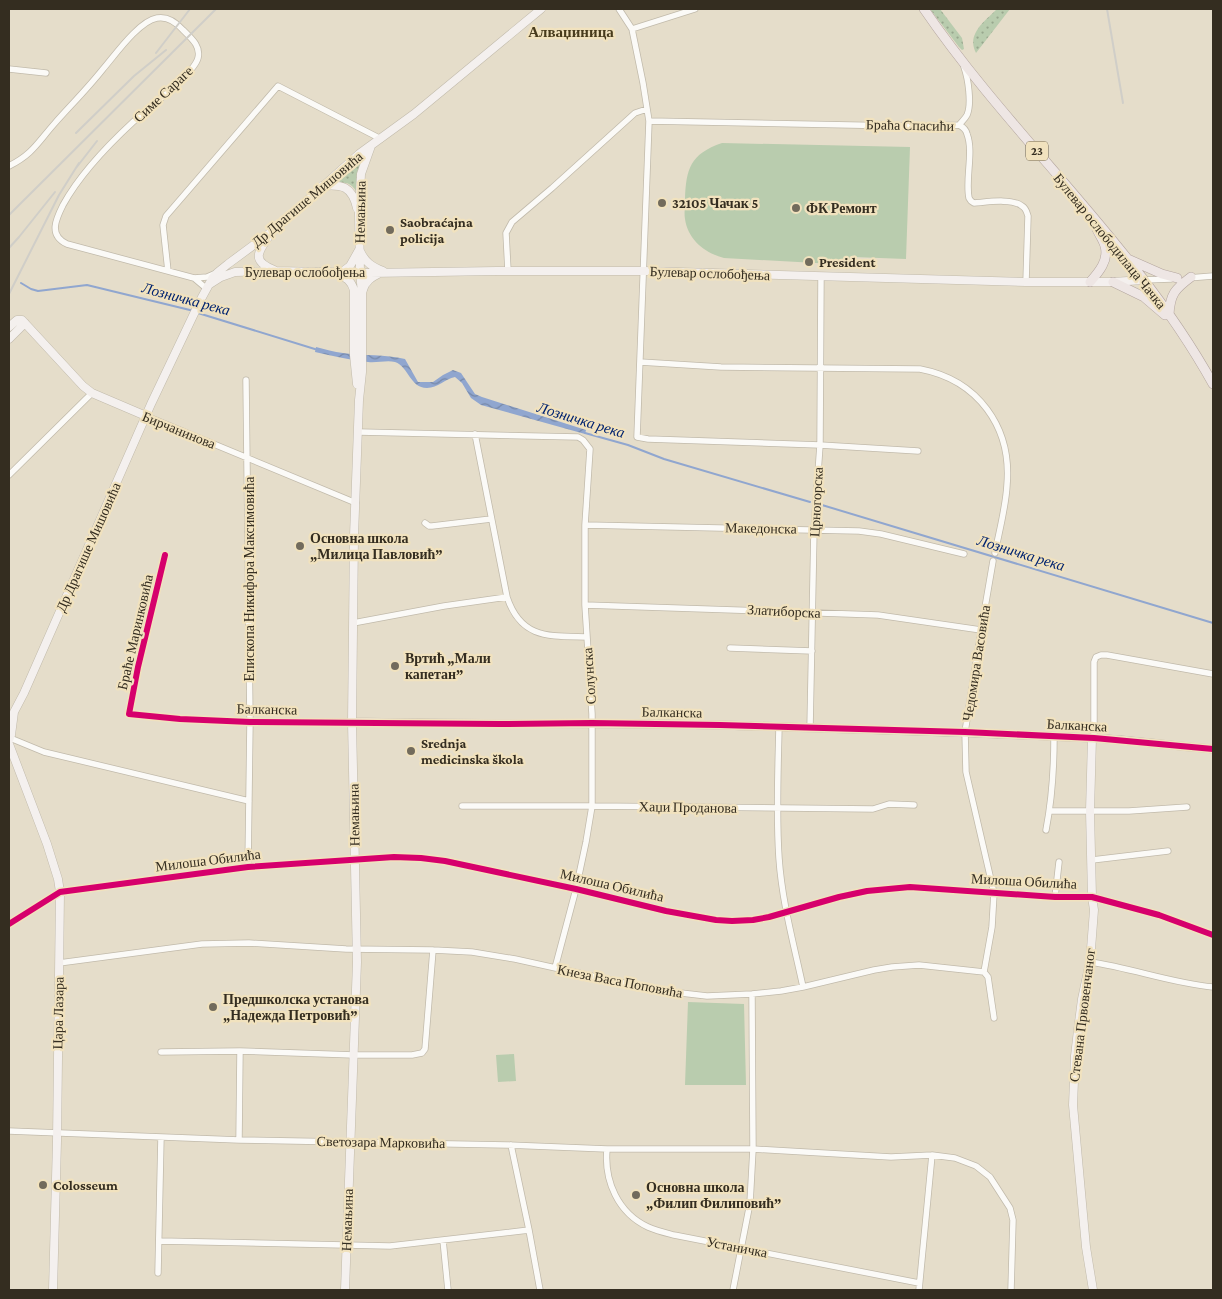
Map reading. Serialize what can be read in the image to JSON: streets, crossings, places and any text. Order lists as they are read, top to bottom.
{
  "streets": {
    "main road": ["23", "Булевар ослободилаца Чачка"],
    "street": [
      "Симе Сараге",
      "Браћа Спасићи",
      "Др Драгише Мишовића",
      "Немањина",
      "Булевар ослобођења",
      "Бирчанинова",
      "Црногорска",
      "Македонска",
      "Епископа Никифора Максимовића",
      "Златиборска",
      "Браће Маринковића",
      "Чедомира Васовића",
      "Солунска",
      "Балканска",
      "Хаџи Проданова",
      "Милоша Обилића",
      "Кнеза Васа Поповића",
      "Цара Лазара",
      "Стевана Првовенчаног",
      "Светозара Марковића",
      "Устаничка"
    ]
  },
  "crossings": [
    ["Симе Сараге", "Др Драгише Мишовића"],
    ["Симе Сараге", "Булевар ослобођења"],
    ["Браћа Спасићи", "Булевар ослобођења"],
    ["Др Драгише Мишовића", "Немањина"],
    ["Др Драгише Мишовића", "Булевар ослобођења"],
    ["Др Драгише Мишовића", "Бирчанинова"],
    ["Др Драгише Мишовића", "Цара Лазара"],
    ["Немањина", "Булевар ослобођења"],
    ["Немањина", "Бирчанинова"],
    ["Немањина", "Балканска"],
    ["Немањина", "Милоша Обилића"],
    ["Немањина", "Кнеза Васа Поповића"],
    ["Немањина", "Светозара Марковића"],
    ["Булевар ослободилаца Чачка", "Булевар ослобођења"],
    ["Булевар ослобођења", "Црногорска"],
    ["Бирчанинова", "Епископа Никифора Максимовића"],
    ["Црногорска", "Македонска"],
    ["Црногорска", "Златиборска"],
    ["Црногорска", "Балканска"],
    ["Македонска", "Солунска"],
    ["Епископа Никифора Максимовића", "Балканска"],
    ["Епископа Никифора Максимовића", "Милоша Обилића"],
    ["Златиборска", "Чедомира Васовића"],
    ["Златиборска", "Солунска"],
    ["Браће Маринковића", "Балканска"],
    ["Чедомира Васовића", "Балканска"],
    ["Чедомира Васовића", "Милоша Обилића"],
    ["Чедомира Васовића", "Кнеза Васа Поповића"],
    ["Солунска", "Балканска"],
    ["Солунска", "Хаџи Проданова"],
    ["Солунска", "Милоша Обилића"],
    ["Солунска", "Кнеза Васа Поповића"],
    ["Балканска", "Стевана Првовенчаног"],
    ["Милоша Обилића", "Цара Лазара"],
    ["Милоша Обилића", "Стевана Првовенчаног"],
    ["Кнеза Васа Поповића", "Цара Лазара"],
    ["Цара Лазара", "Светозара Марковића"],
    ["Светозара Марковића", "Устаничка"]
  ],
  "districts": ["Алваџиница"],
  "water": ["Лозничка река"],
  "places": [
    "32105 Чачак 5",
    "ФК Ремонт",
    "Saobraćajna policija",
    "President",
    "Основна школа „Милица Павловић”",
    "Вртић „Мали капетан”",
    "Srednja medicinska škola",
    "Предшколска установа „Надежда Петровић”",
    "Colosseum",
    "Основна школа „Филип Филиповић”"
  ]
}
